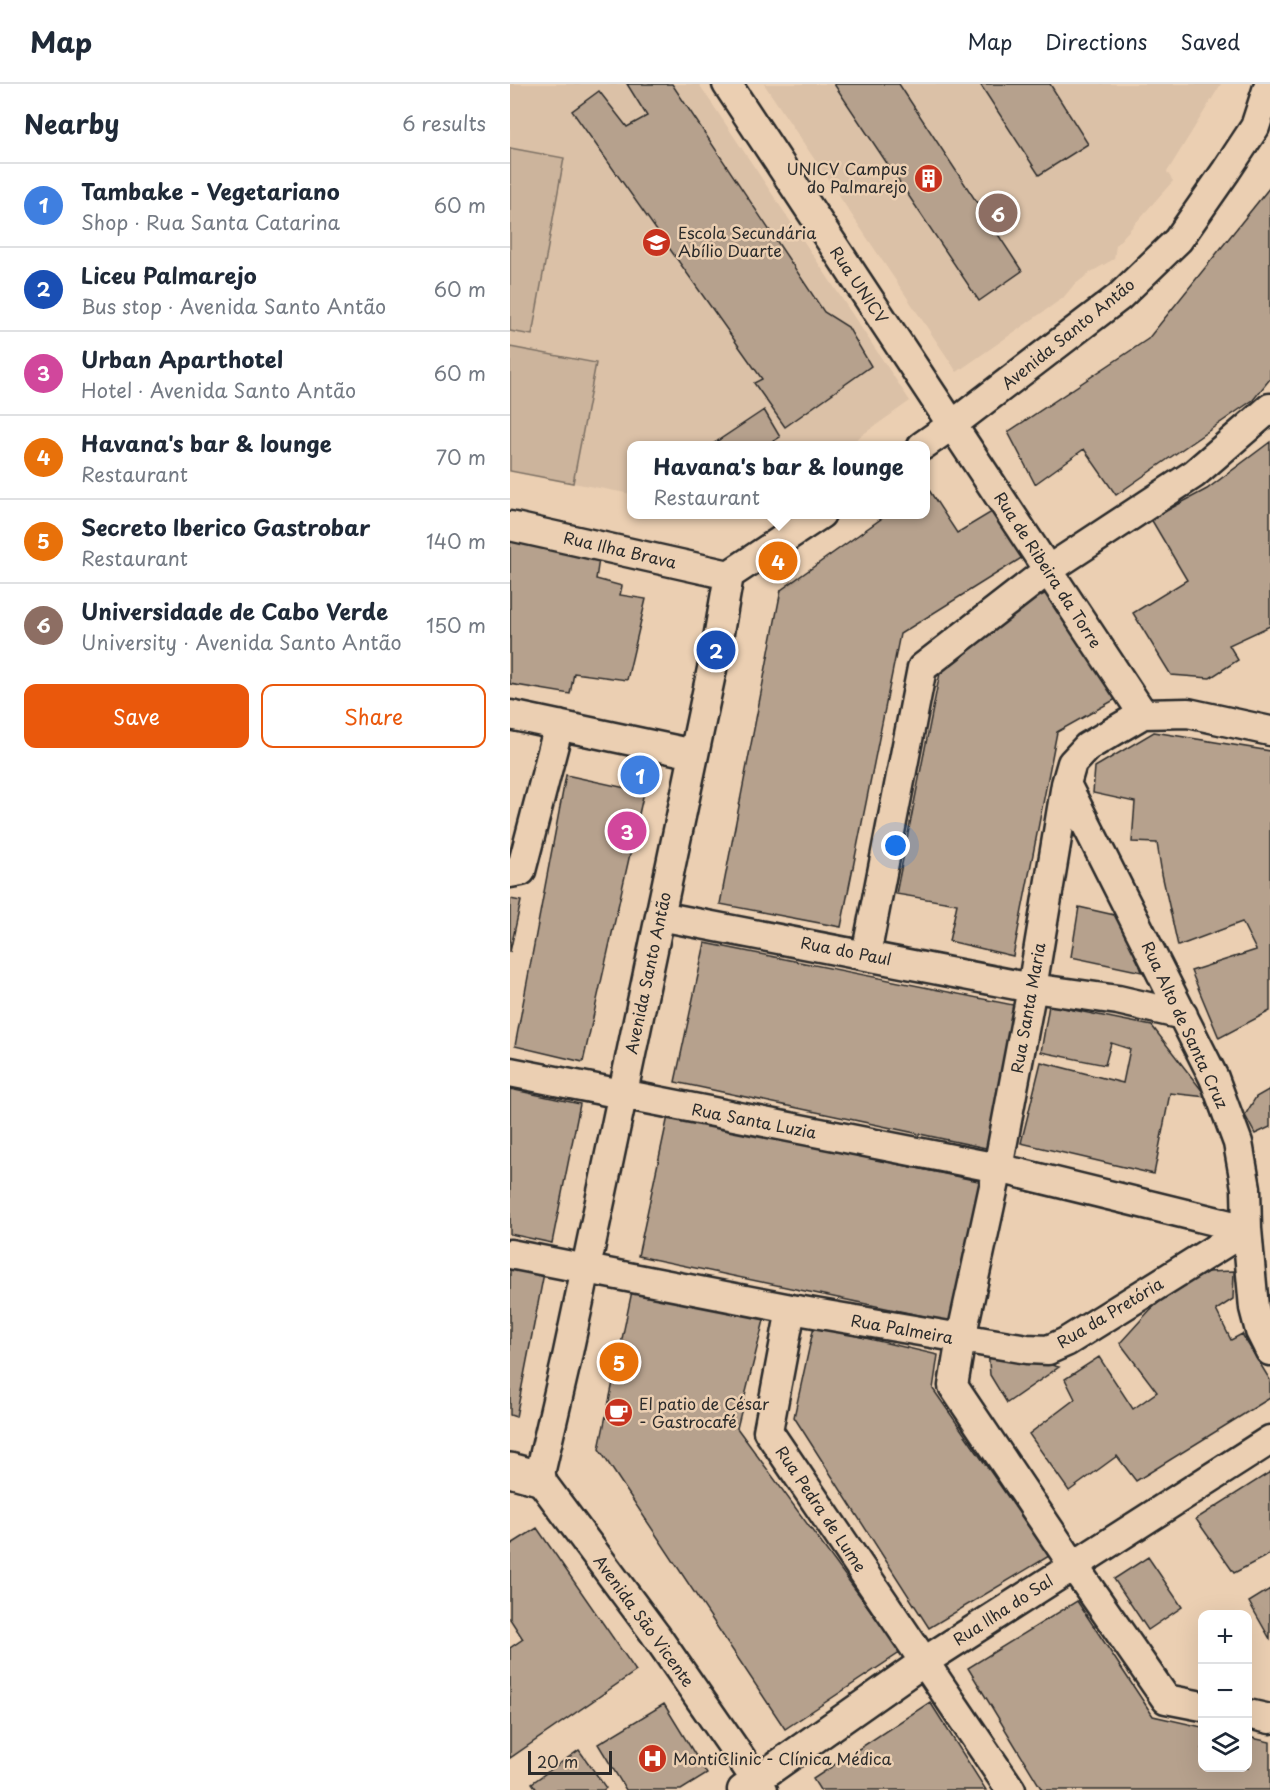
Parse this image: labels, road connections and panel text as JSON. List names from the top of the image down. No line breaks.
{"streets":{"street":["Rua UNICV","Avenida Santo Antão","Rua Ilha Brava","Rua de Ribeira da Torre","Rua do Paul","Rua Santa Maria","Rua Alto de Santa Cruz","Rua Santa Luzia","Rua da Pretória","Rua Palmeira","Rua Pedra de Lume","Rua Ilha do Sal","Avenida São Vicente"]},"crossings":[["Rua UNICV","Avenida Santo Antão"],["Rua UNICV","Rua de Ribeira da Torre"],["Avenida Santo Antão","Rua Ilha Brava"],["Avenida Santo Antão","Rua de Ribeira da Torre"],["Avenida Santo Antão","Rua do Paul"],["Avenida Santo Antão","Rua Santa Luzia"],["Avenida Santo Antão","Rua Palmeira"],["Avenida Santo Antão","Avenida São Vicente"],["Rua de Ribeira da Torre","Rua Santa Maria"],["Rua do Paul","Rua Santa Maria"],["Rua do Paul","Rua Alto de Santa Cruz"],["Rua Santa Maria","Rua Alto de Santa Cruz"],["Rua Santa Maria","Rua Santa Luzia"],["Rua Santa Maria","Rua da Pretória"],["Rua Santa Maria","Rua Palmeira"],["Rua Alto de Santa Cruz","Rua Santa Luzia"],["Rua Alto de Santa Cruz","Rua da Pretória"],["Rua Santa Luzia","Rua da Pretória"],["Rua da Pretória","Rua Palmeira"],["Rua Palmeira","Rua Pedra de Lume"],["Rua Palmeira","Rua Ilha do Sal"],["Rua Pedra de Lume","Rua Ilha do Sal"],["Rua Ilha do Sal","Avenida São Vicente"]],"places":{"building":["UNICV Campus do Palmarejo"],"school or university":["Escola Secundária Abílio Duarte"],"cafe":["El patio de César - Gastrocafé"],"hospital":["MontiClinic - Clínica Médica"]},"scale_bar":"20 m","page":{"header":"Map","nav":["Map","Directions","Saved"],"heading":["Nearby","6 results"],"list":[{"mark":"1","name":"Tambake - Vegetariano","note":"Shop · Rua Santa Catarina","value":"60 m"},{"mark":"2","name":"Liceu Palmarejo","note":"Bus stop · Avenida Santo Antão","value":"60 m"},{"mark":"3","name":"Urban Aparthotel","note":"Hotel · Avenida Santo Antão","value":"60 m"},{"mark":"4","name":"Havana's bar & lounge","note":"Restaurant","value":"70 m"},{"mark":"5","name":"Secreto Iberico Gastrobar","note":"Restaurant","value":"140 m"},{"mark":"6","name":"Universidade de Cabo Verde","note":"University · Avenida Santo Antão","value":"150 m"}],"pins":["6","4","2","1","3","5"],"popup":["Havana's bar & lounge","Restaurant"],"buttons":["Save","Share"],"map_buttons":["+","−"],"scale":"20 m"}}
